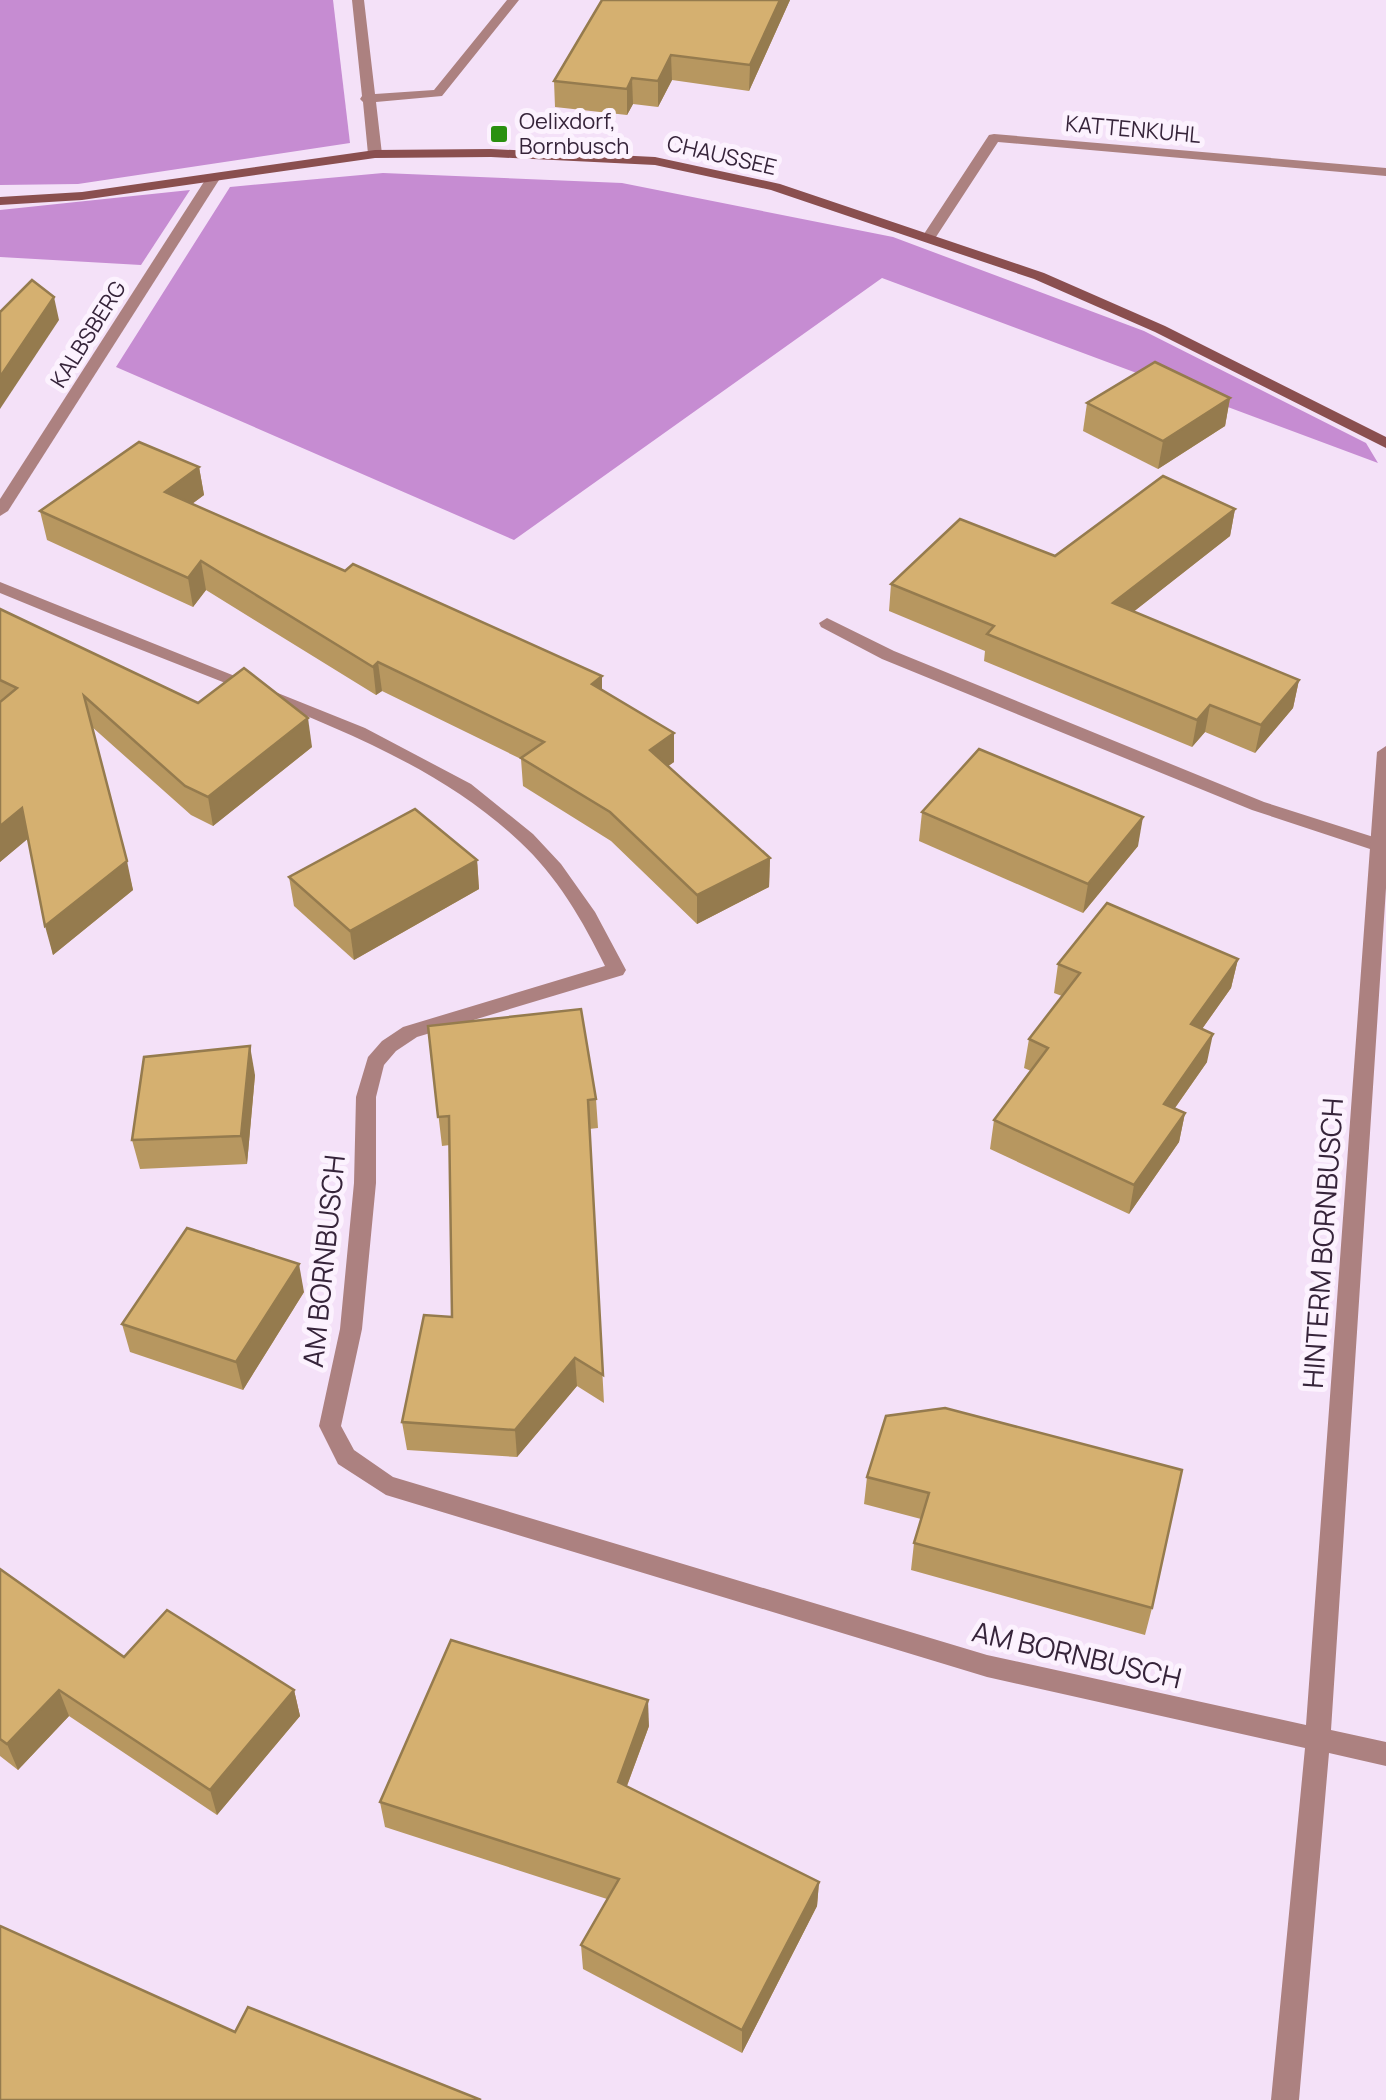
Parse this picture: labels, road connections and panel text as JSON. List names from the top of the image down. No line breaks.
{"streets":{"street":["KATTENKUHL","CHAUSSEE","KALBSBERG","HINTERM BORNBUSCH","AM BORNBUSCH"]},"crossings":[["KATTENKUHL","CHAUSSEE"],["CHAUSSEE","KALBSBERG"],["HINTERM BORNBUSCH","AM BORNBUSCH"]],"places":{"transit":["Oelixdorf, Bornbusch"]}}
